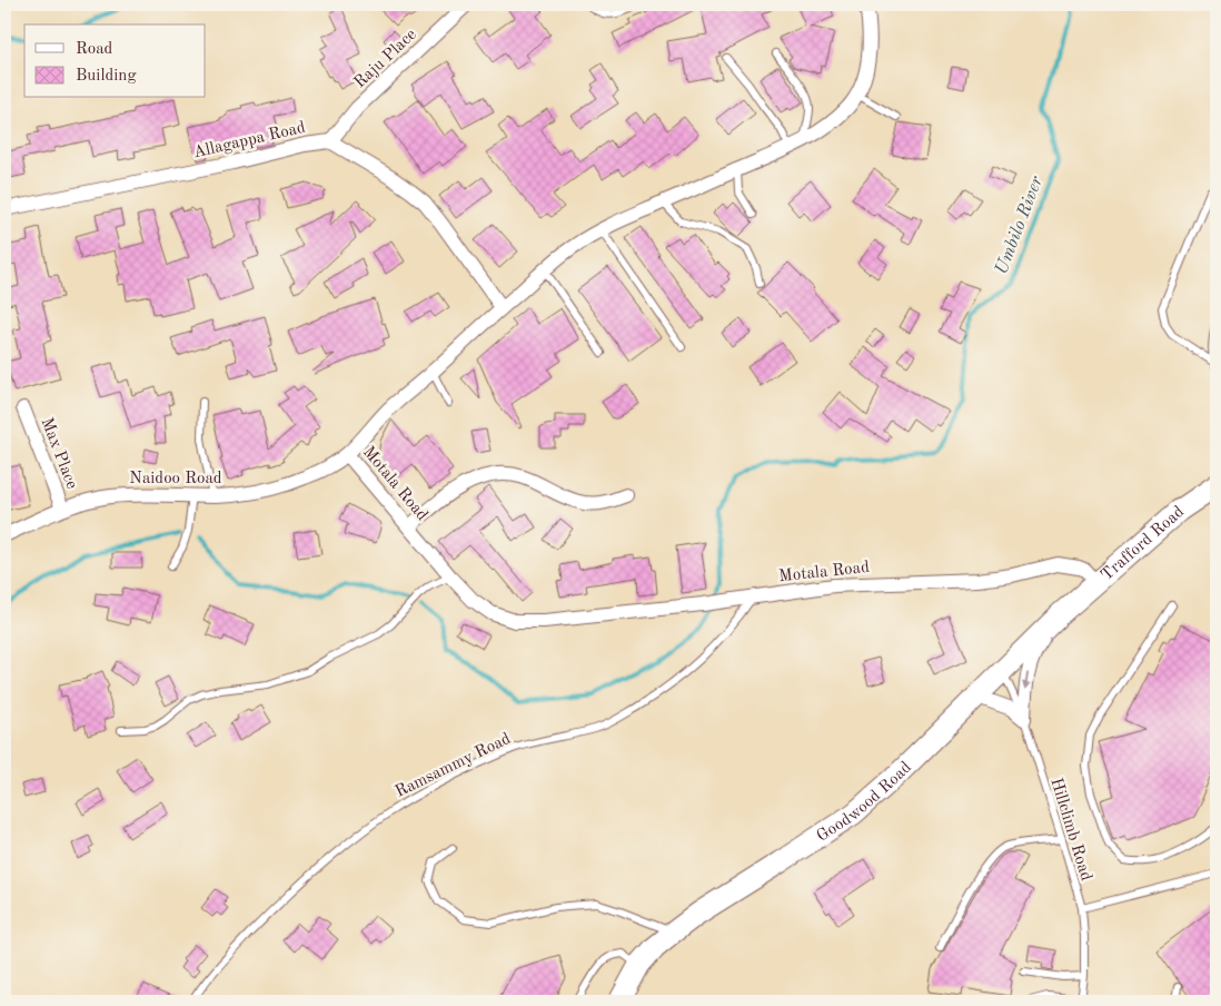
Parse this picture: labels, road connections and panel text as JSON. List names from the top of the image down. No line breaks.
{"streets":{"street":["Raju Place","Allagappa Road","Max Place","Naidoo Road","Motala Road","Trafford Road","Goodwood Road"],"lane":["Ramsammy Road","Hillclimb Road"]},"crossings":[["Raju Place","Allagappa Road"],["Allagappa Road","Motala Road"],["Max Place","Naidoo Road"],["Naidoo Road","Motala Road"],["Motala Road","Trafford Road"],["Motala Road","Ramsammy Road"],["Motala Road","Goodwood Road"],["Trafford Road","Goodwood Road"],["Goodwood Road","Hillclimb Road"]],"water":["Umbilo River"],"legend":["Road","Building"]}
